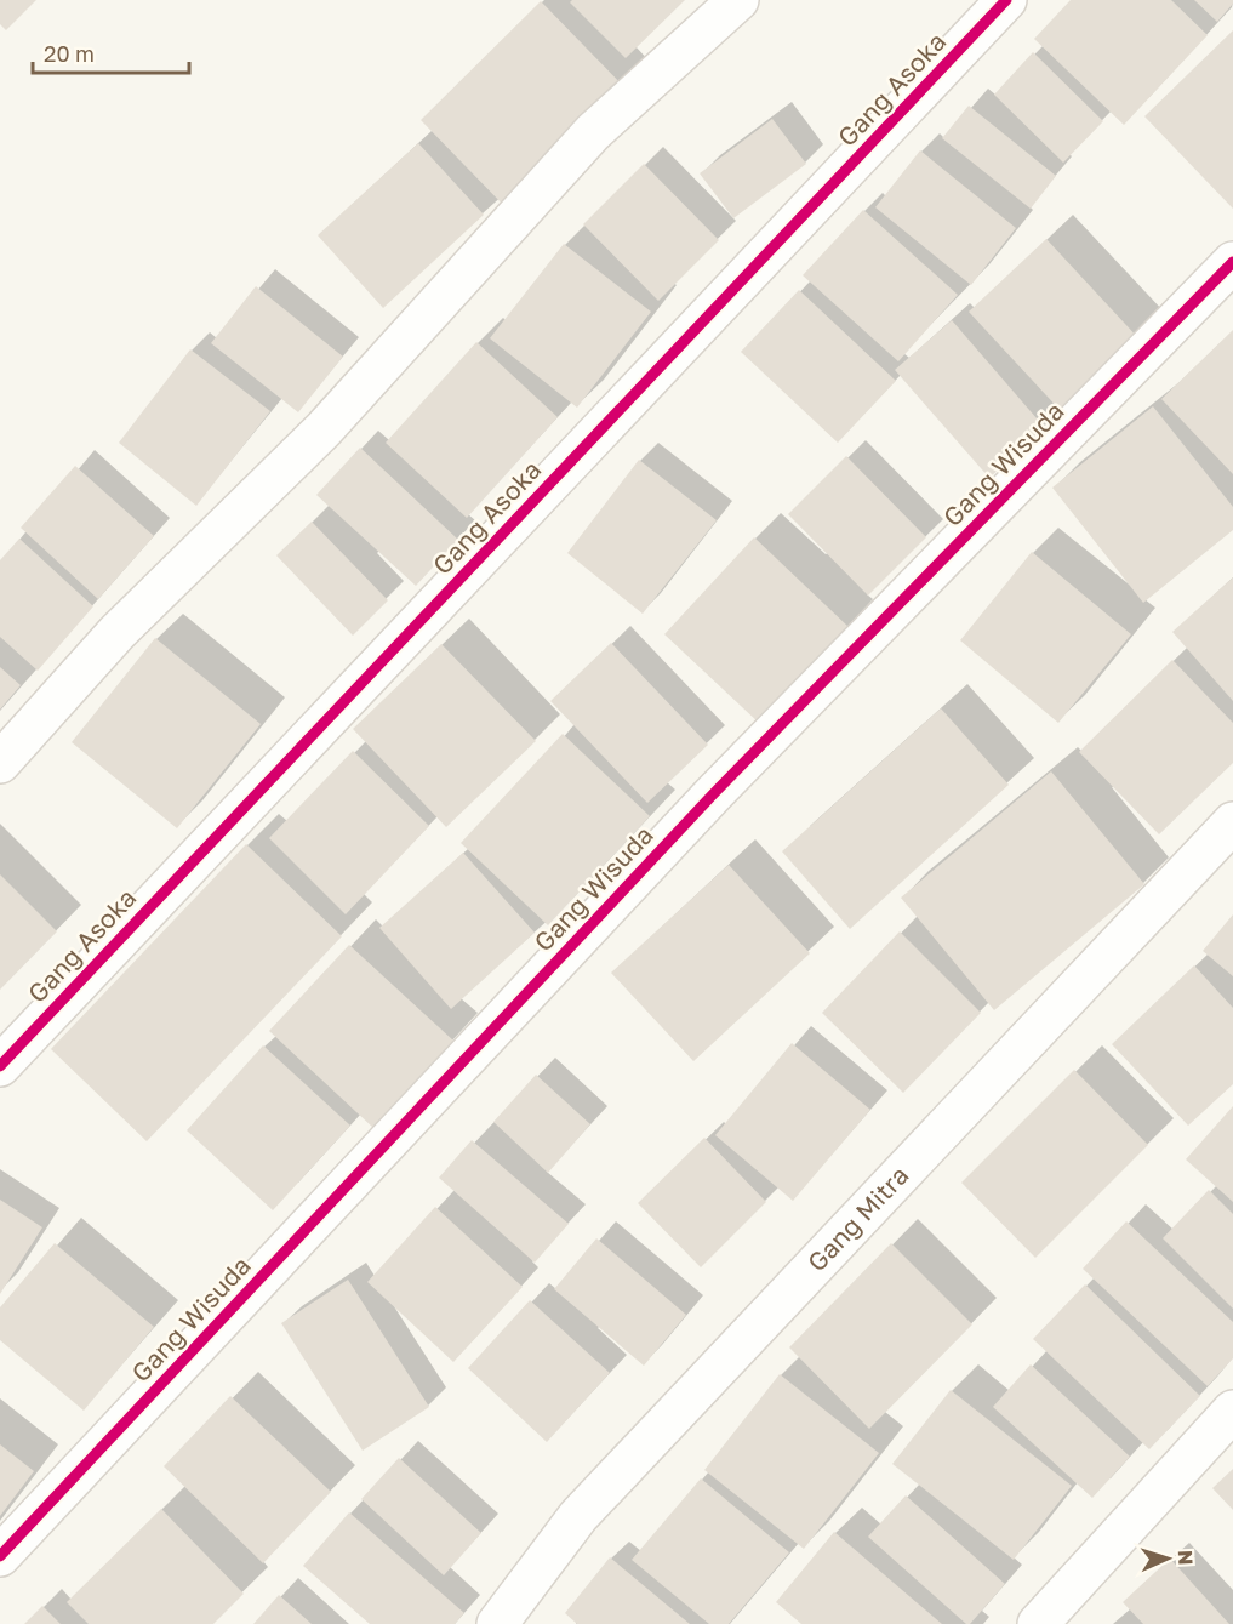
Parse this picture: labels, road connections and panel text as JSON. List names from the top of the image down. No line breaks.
{"streets":{"street":["Gang Asoka","Gang Wisuda","Gang Mitra"]},"scale_bar":"20 m","north":"right"}
